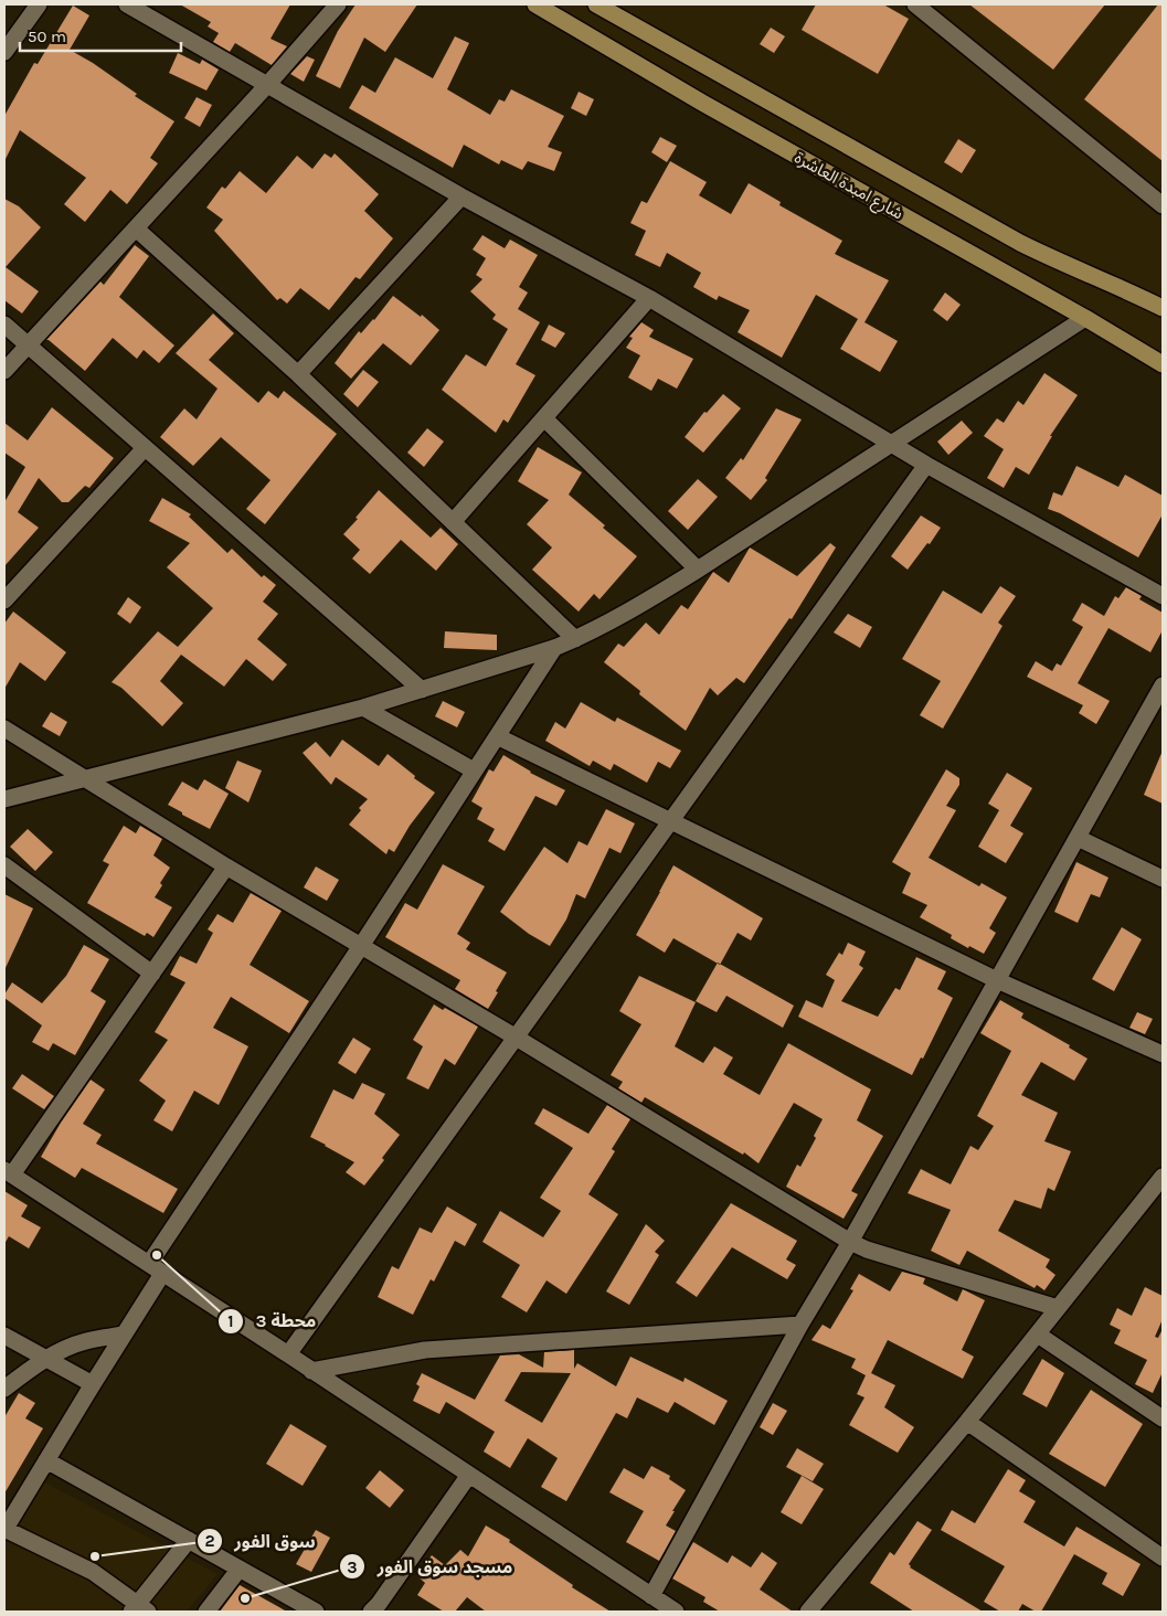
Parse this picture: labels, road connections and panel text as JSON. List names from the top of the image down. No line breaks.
{"streets":{"main road":["شارع امبدة العاشرة"]},"places":["محطة 3","سوق الفور","مسجد سوق الفور"],"scale_bar":"50 m"}
